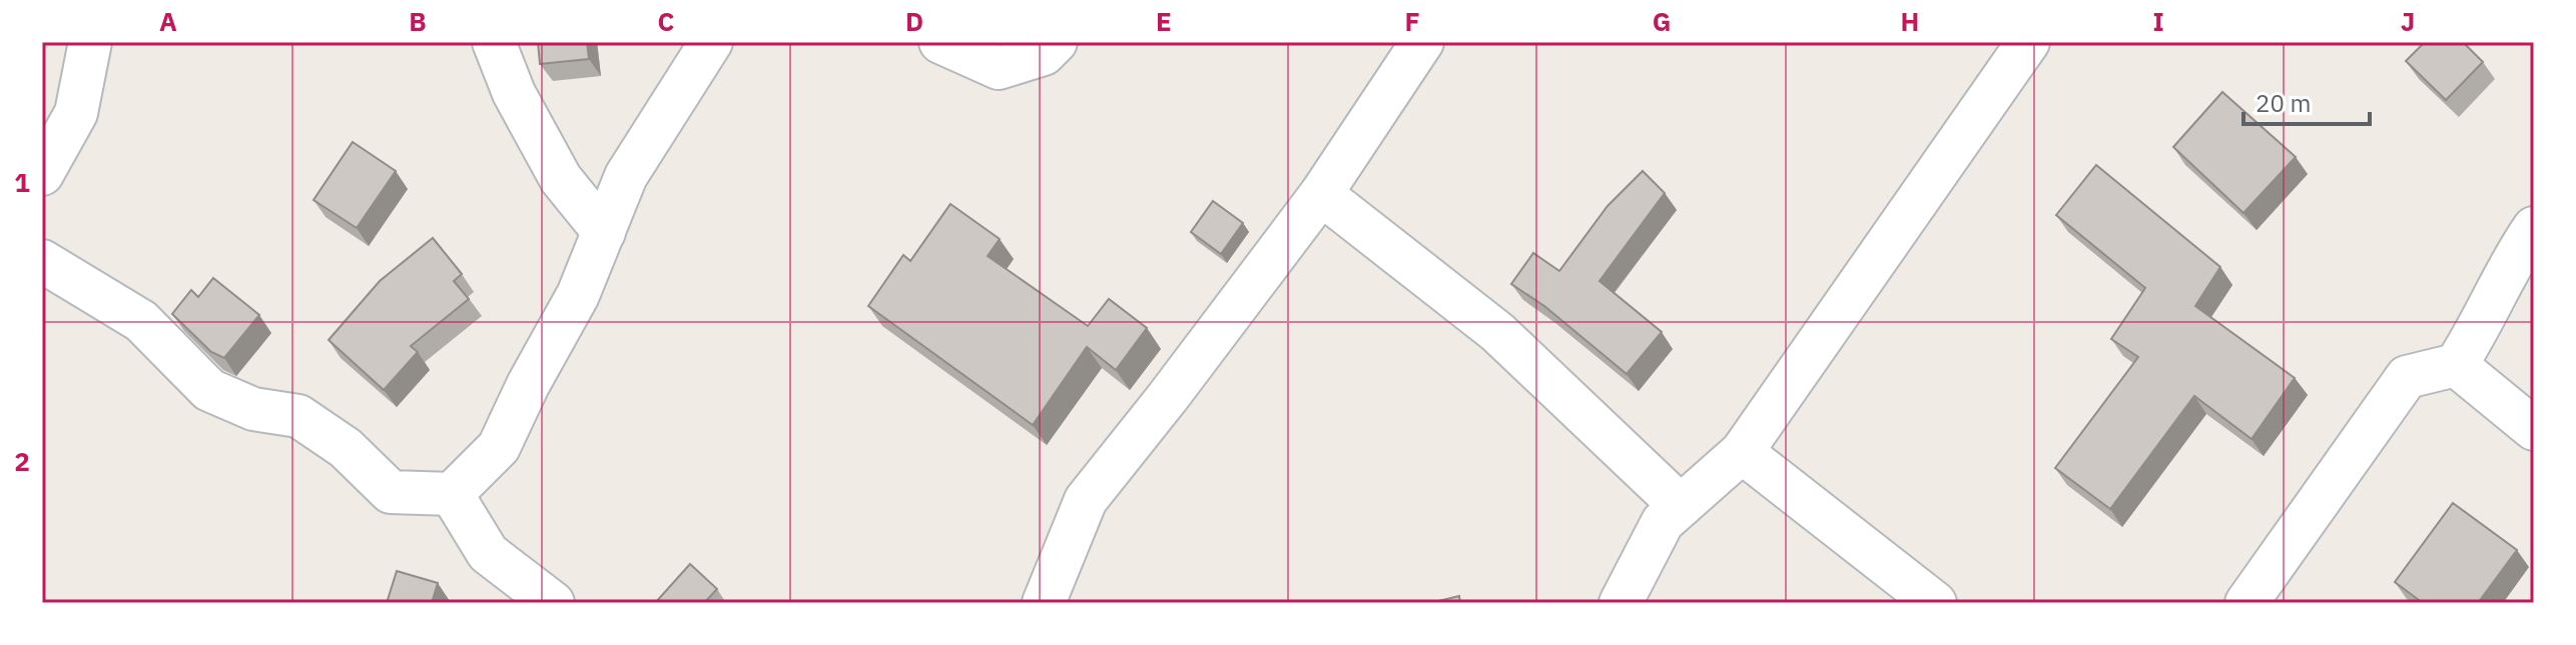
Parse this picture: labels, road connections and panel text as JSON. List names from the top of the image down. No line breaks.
{"scale_bar":"20 m","grid":{"columns":["A","B","C","D","E","F","G","H","I","J"],"rows":["1","2"]}}
